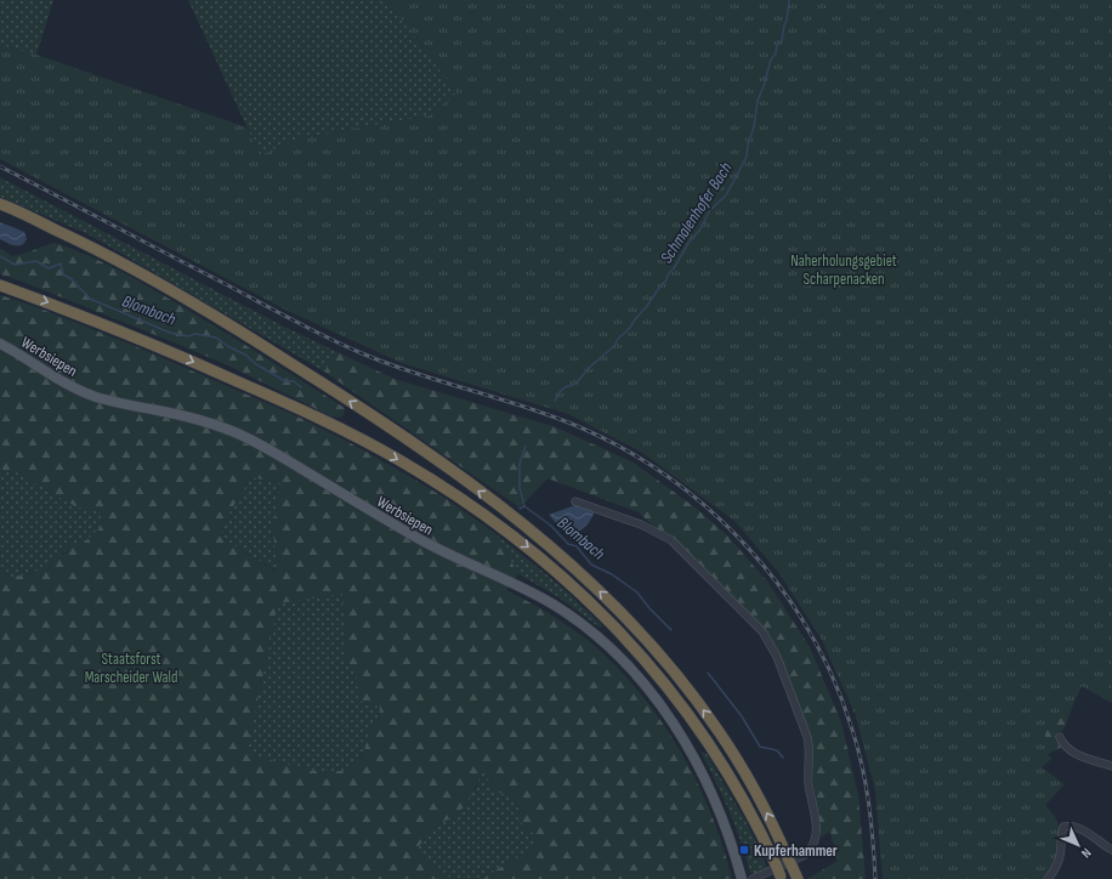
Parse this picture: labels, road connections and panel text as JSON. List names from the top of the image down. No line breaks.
{"streets":{"main road":["Werbsiepen"]},"water":["Schmalenhofer Bach","Blombach"],"parks":["Naherholungsgebiet Scharpenacken","Staatsforst Marscheider Wald"],"places":{"transit":["Kupferhammer"]},"north":"bottom right"}
